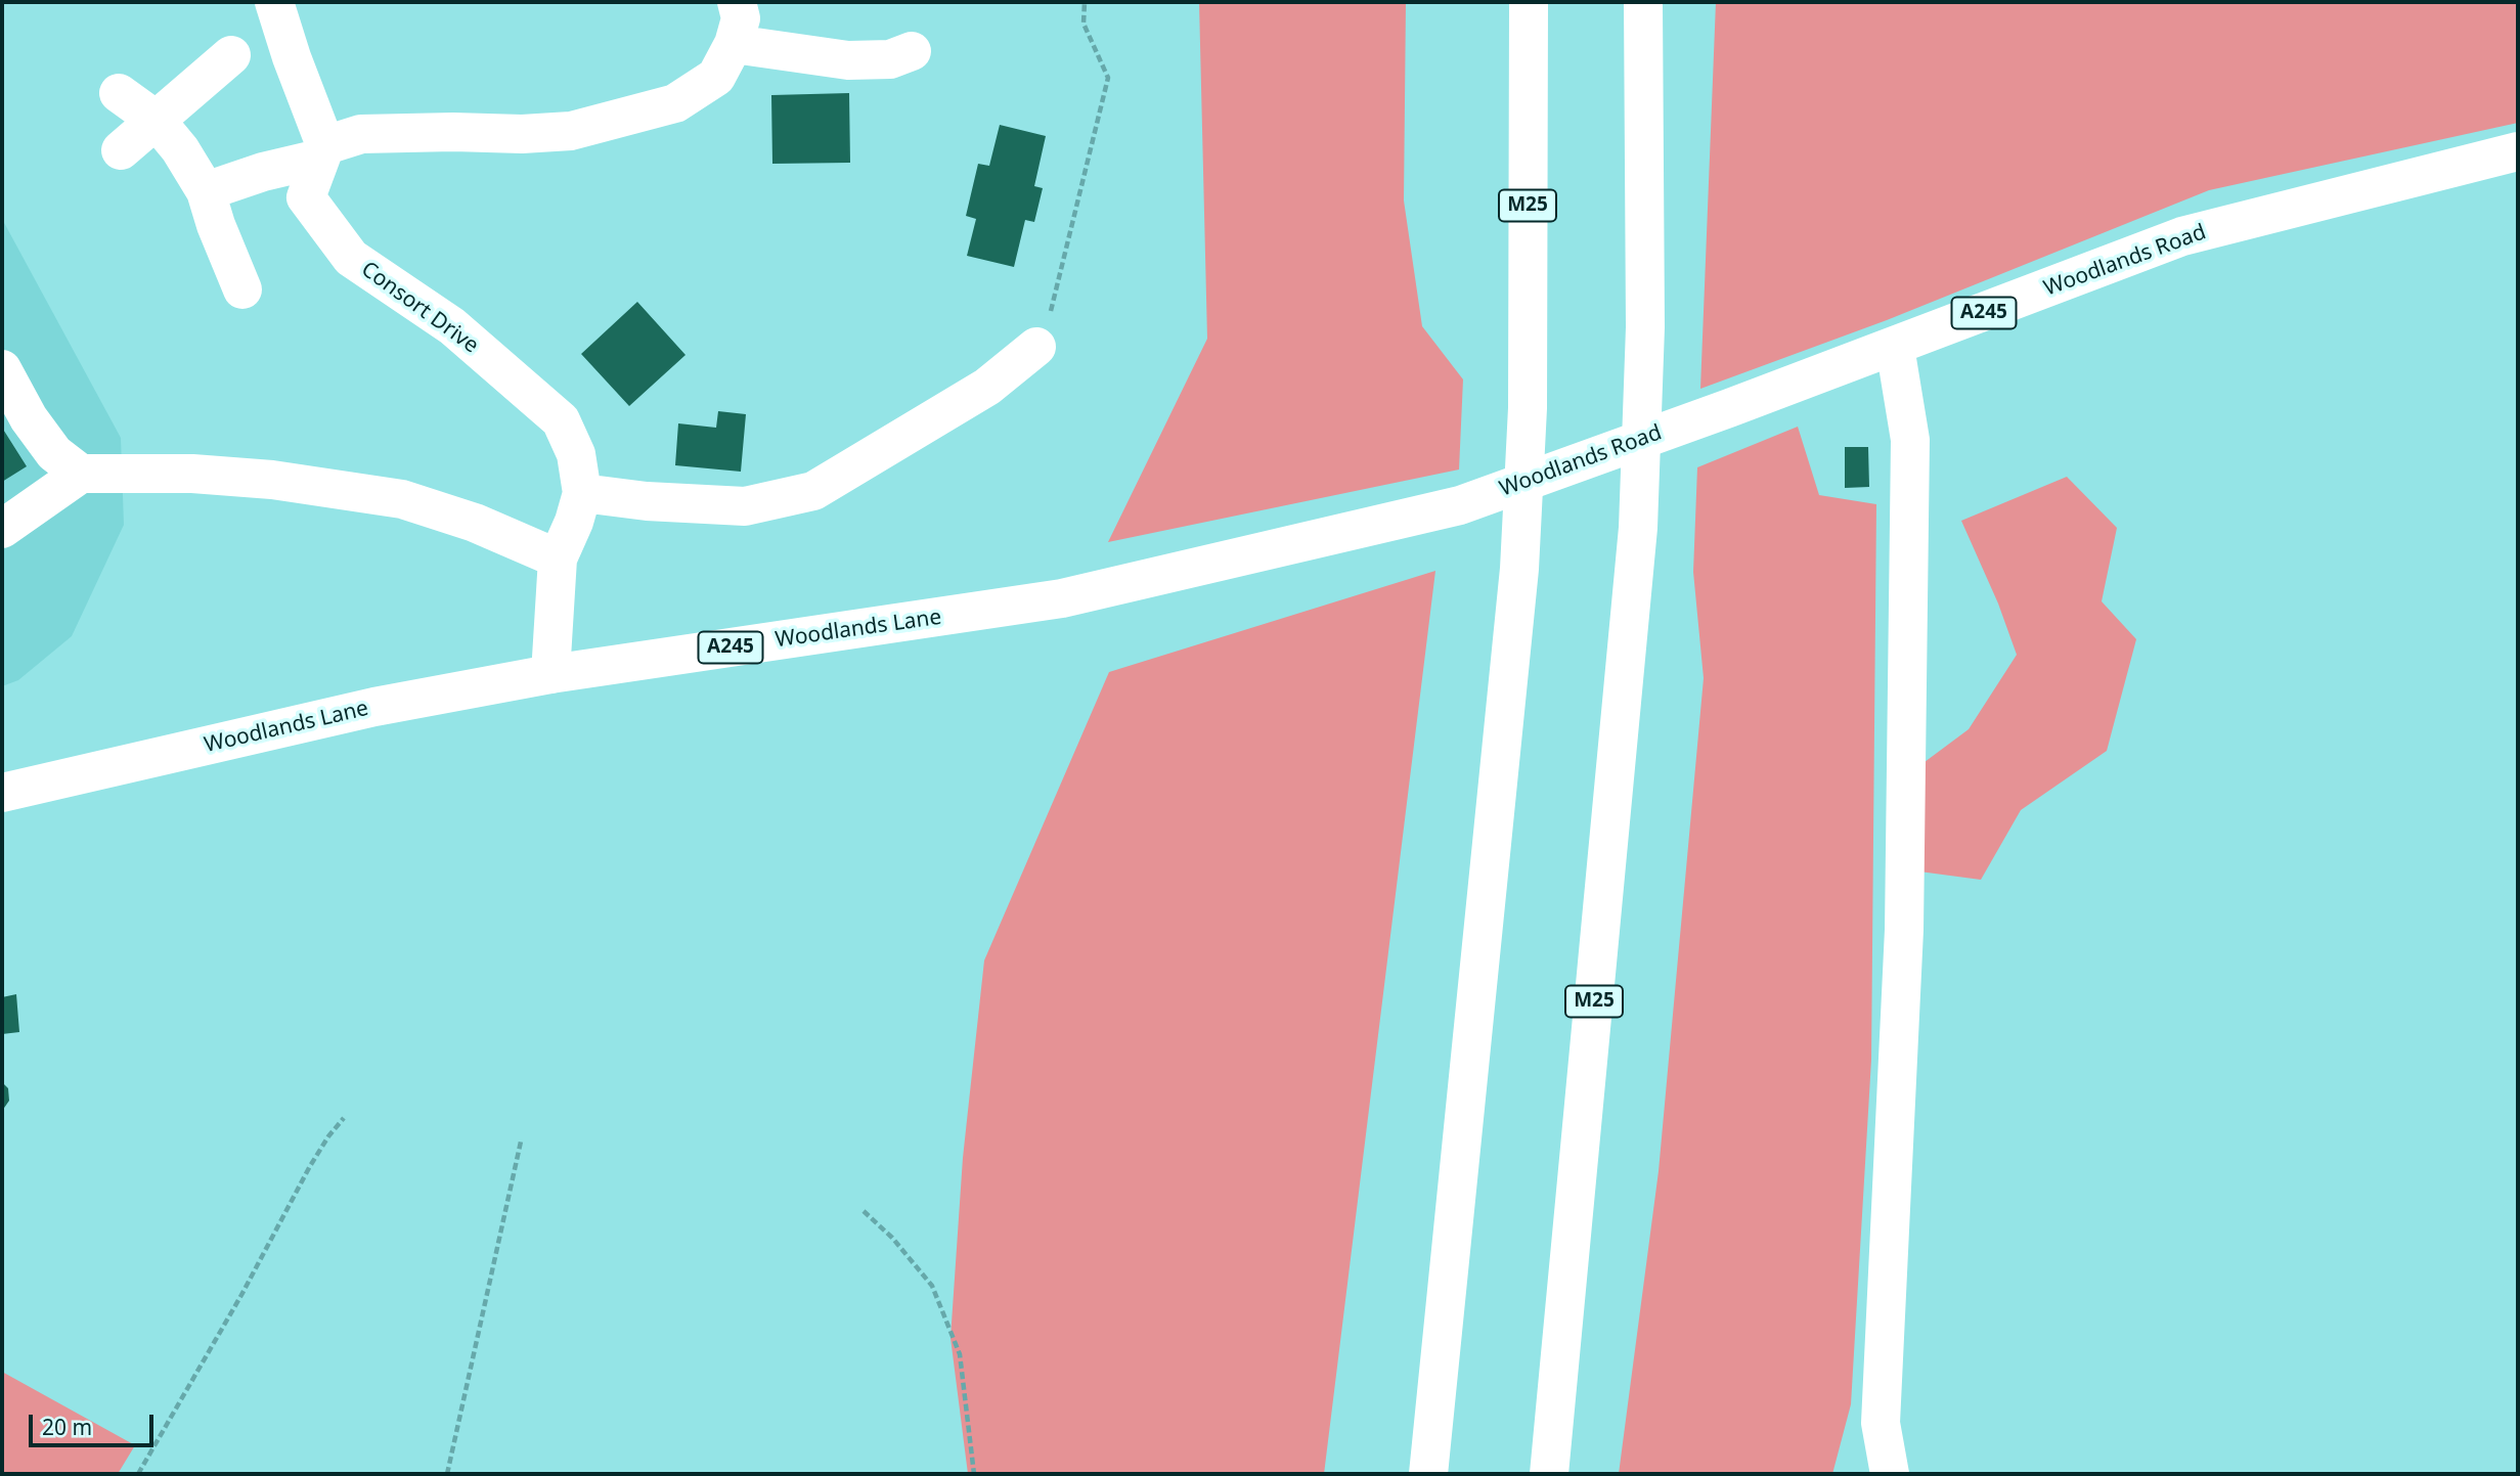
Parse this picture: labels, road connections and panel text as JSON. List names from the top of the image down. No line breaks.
{"streets":{"main road":["M25","Woodlands Road","Consort Drive","A245","Woodlands Lane"]},"crossings":[["Woodlands Road","Woodlands Lane"],["Consort Drive","Woodlands Lane"]],"scale_bar":"20 m"}
